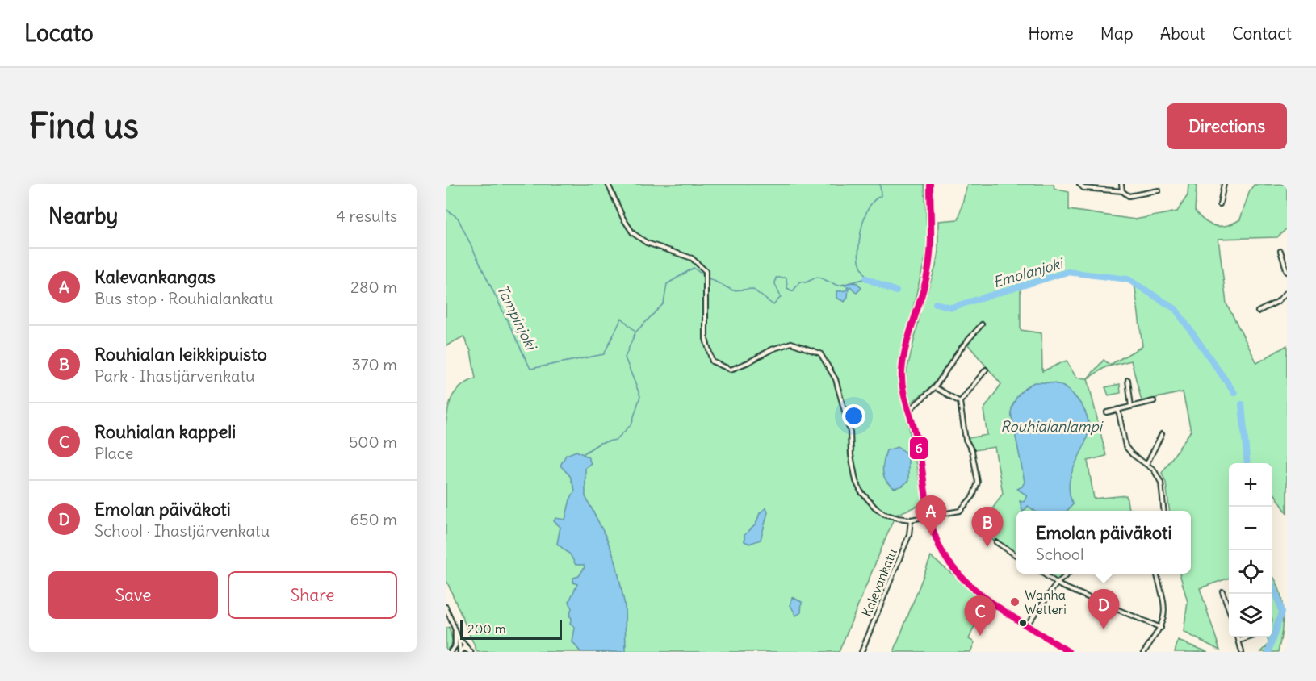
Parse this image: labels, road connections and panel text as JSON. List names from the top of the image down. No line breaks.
{"streets":{"street":["Kalevankatu"]},"water":["Emolanjoki","Tampinjoki","Rouhialanlampi"],"places":["Wanha Wetteri"],"lines":["transit line 6"],"scale_bar":"200 m","page":{"header":"Locato","nav":["Home","Map","About","Contact"],"buttons":["Directions",["Save","Share"]],"title":"Find us","heading":["Nearby","4 results"],"list":[{"mark":"A","name":"Kalevankangas","note":"Bus stop · Rouhialankatu","value":"280 m"},{"mark":"B","name":"Rouhialan leikkipuisto","note":"Park · Ihastjärvenkatu","value":"370 m"},{"mark":"C","name":"Rouhialan kappeli","note":"Place","value":"500 m"},{"mark":"D","name":"Emolan päiväkoti","note":"School · Ihastjärvenkatu","value":"650 m"}],"map_buttons":["+","−"],"pins":["A","B","D","C"],"popup":["Emolan päiväkoti","School"],"scale":"200 m"}}
